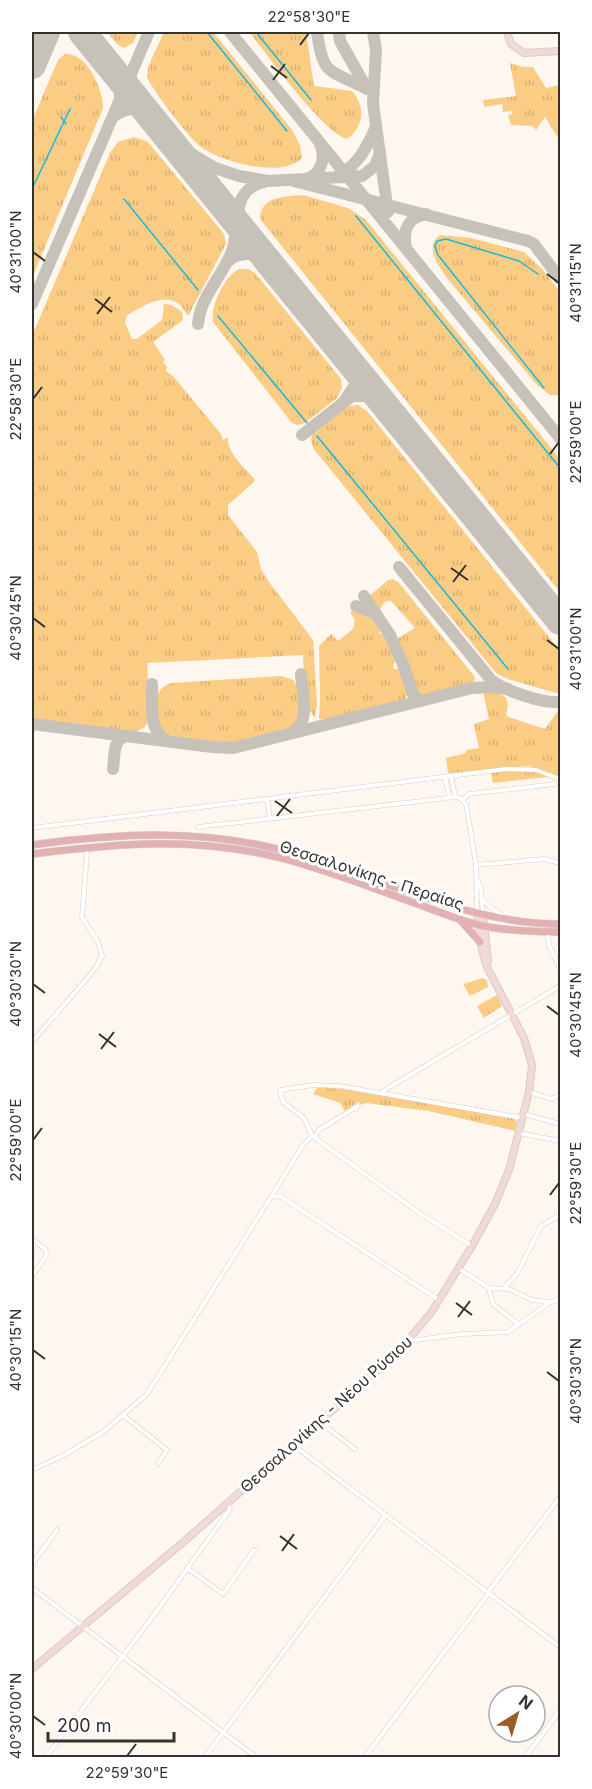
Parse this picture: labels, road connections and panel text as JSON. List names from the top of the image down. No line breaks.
{"streets":{"main road":["Θεσσαλονίκης - Περαίας","Θεσσαλονίκης - Νέου Ρύσιου"]},"crossings":[["Θεσσαλονίκης - Περαίας","Θεσσαλονίκης - Νέου Ρύσιου"]],"scale_bar":"200 m","north":"top right","coordinates":["22°58'30\"E","40°31'00\"N","40°31'15\"N","22°59'00\"E","40°30'45\"N","40°30'30\"N","22°59'30\"E","40°30'15\"N","40°30'00\"N"]}
